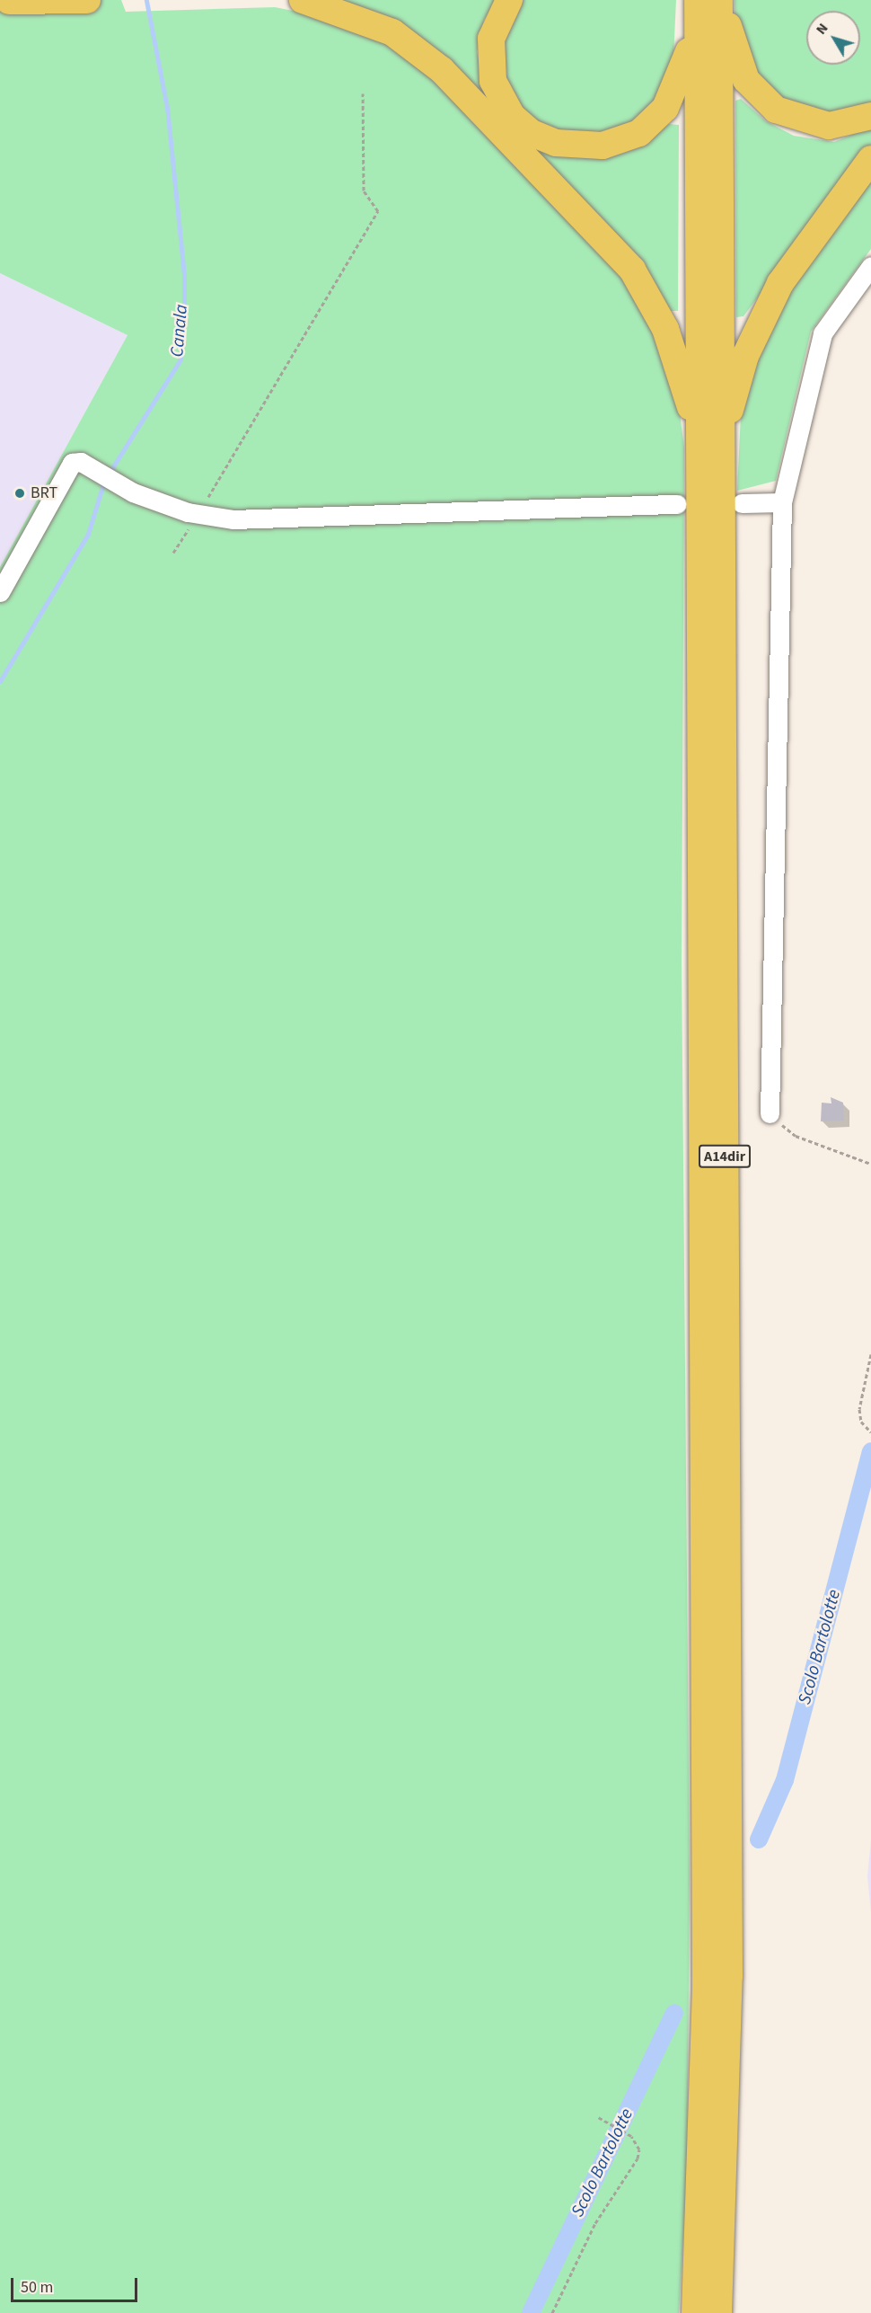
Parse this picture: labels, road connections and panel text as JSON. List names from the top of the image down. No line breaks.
{"streets":{"highway":["A14dir"]},"water":["Canala","Scolo Bartolotte"],"places":["BRT"],"scale_bar":"50 m","north":"top left"}
